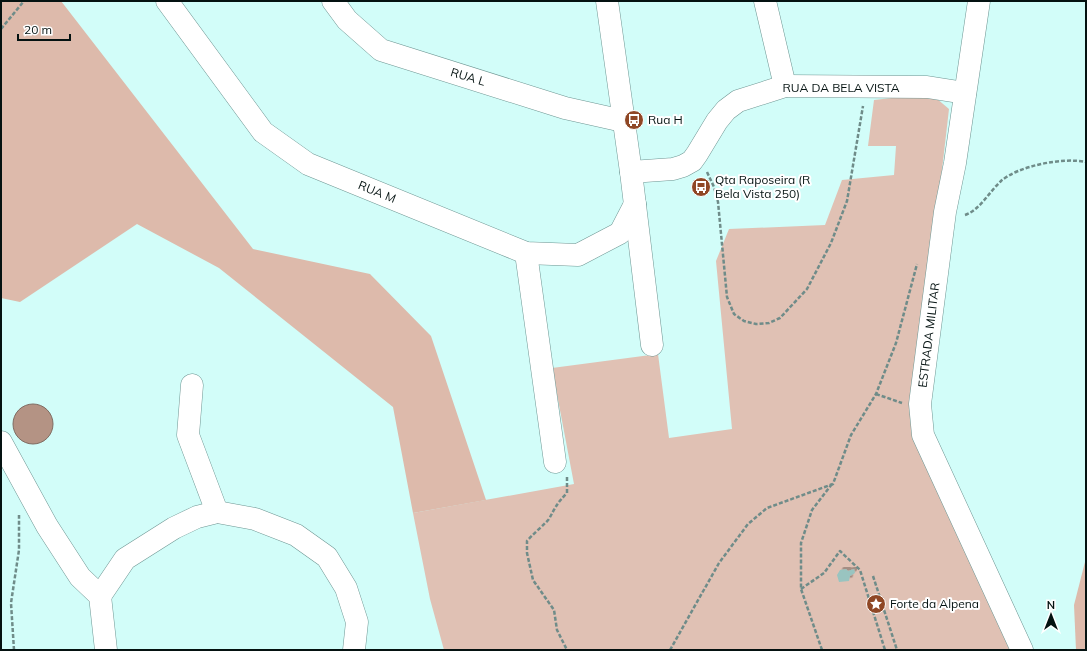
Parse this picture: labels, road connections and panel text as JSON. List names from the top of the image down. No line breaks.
{"streets":{"street":["RUA L","RUA DA BELA VISTA","RUA M","ESTRADA MILITAR"]},"crossings":[["RUA DA BELA VISTA","ESTRADA MILITAR"]],"places":{"bus stop":["Rua H","Qta Raposeira (R Bela Vista 250)"],"place":["Forte da Alpena"]},"scale_bar":"20 m","north":"top"}
